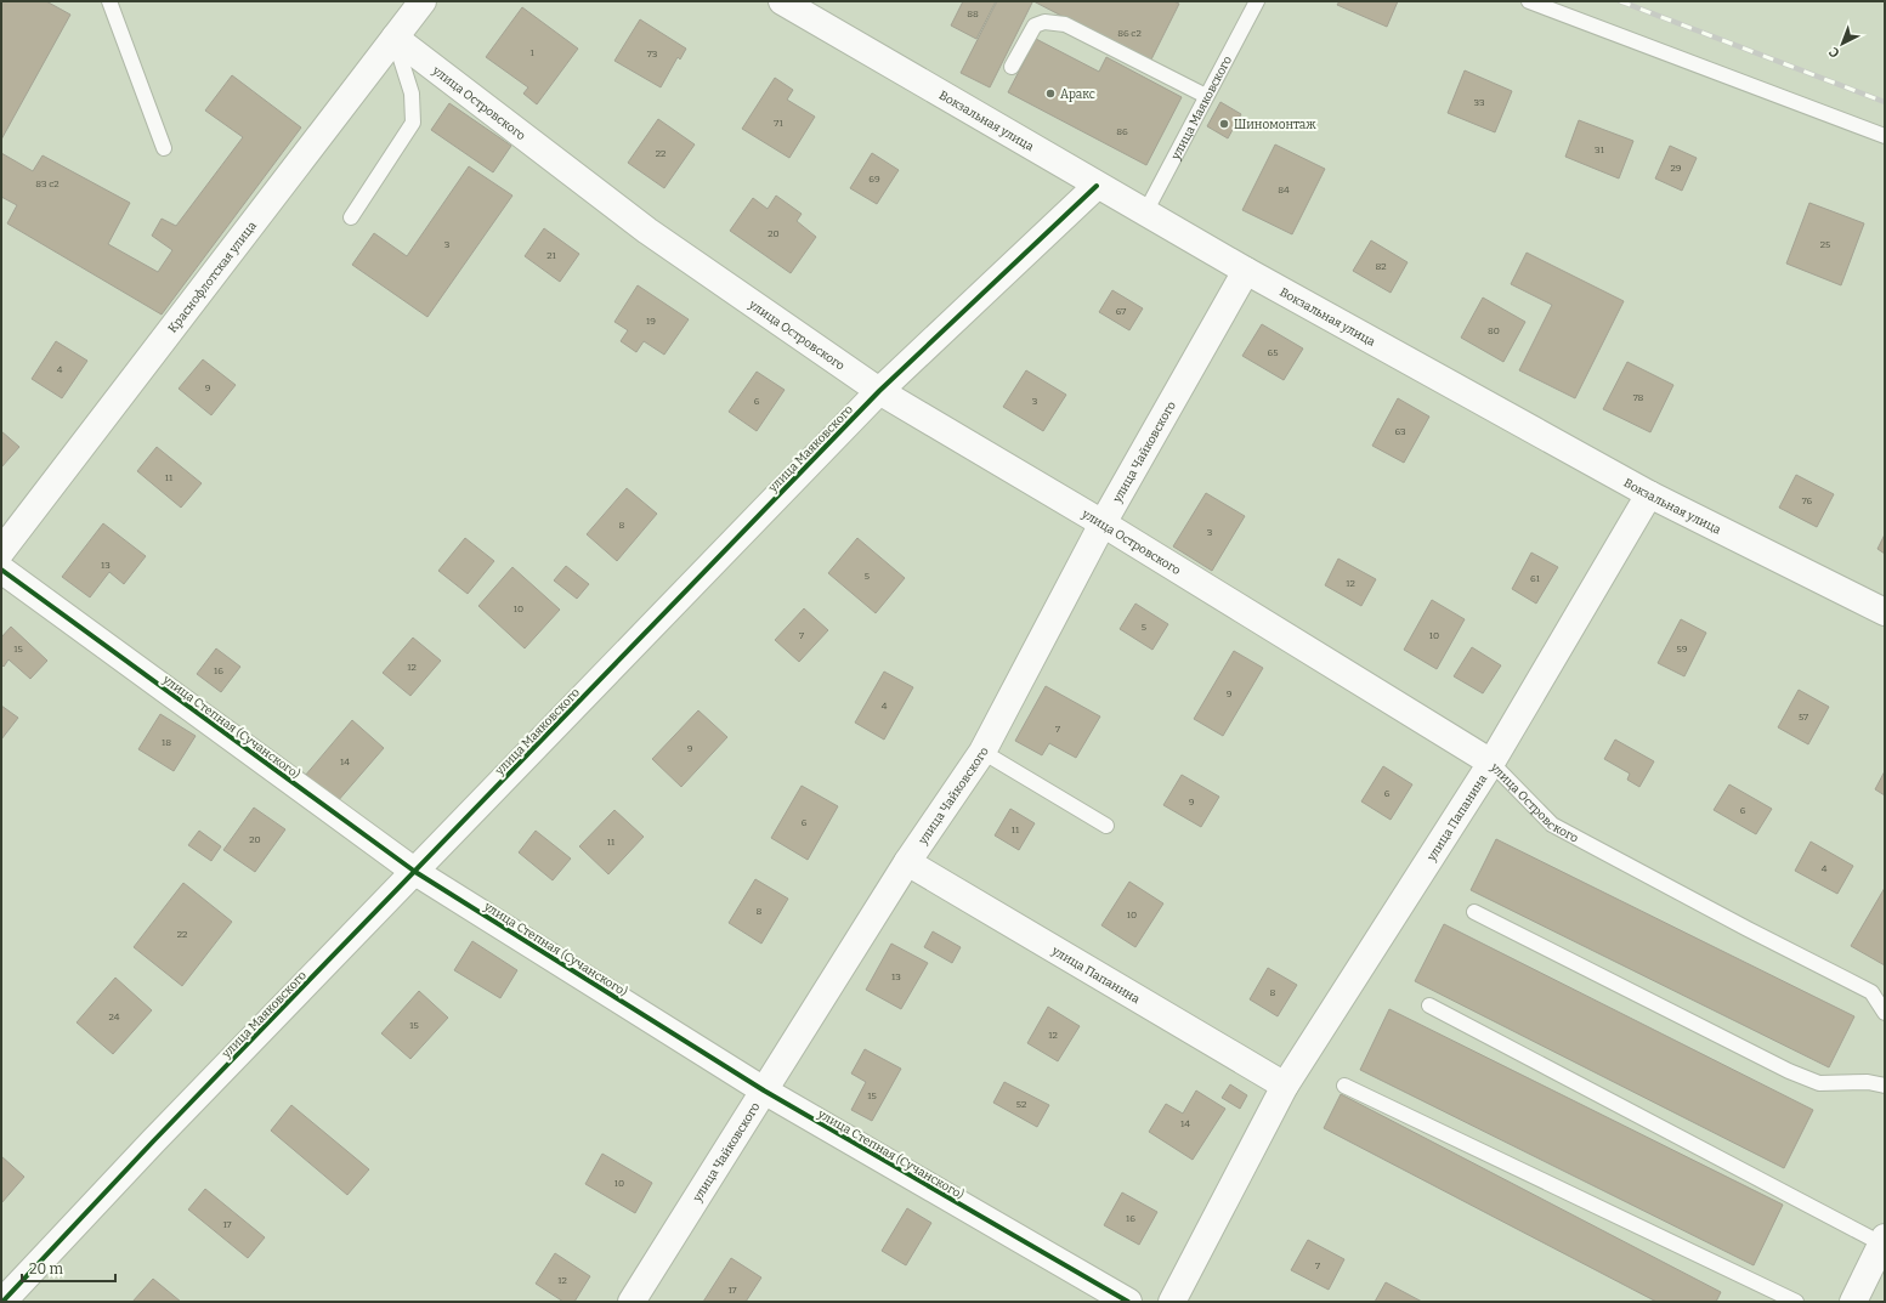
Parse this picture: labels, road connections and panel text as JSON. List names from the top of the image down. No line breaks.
{"streets":{"street":["улица Островского","улица Маяковского","Вокзальная улица","Краснофлотская улица","улица Чайковского","улица Степная (Сучанского)","улица Папанина"]},"crossings":[["улица Островского","улица Маяковского"],["улица Островского","Краснофлотская улица"],["улица Островского","улица Чайковского"],["улица Островского","улица Папанина"],["улица Маяковского","Вокзальная улица"],["улица Маяковского","улица Степная (Сучанского)"],["Вокзальная улица","улица Чайковского"],["Вокзальная улица","улица Папанина"],["улица Чайковского","улица Степная (Сучанского)"],["улица Чайковского","улица Папанина"]],"places":["Аракс","Шиномонтаж"],"house_numbers":["88","86 с2","1","73","33","71","86","31","22","29","69","83 с2","84","20","3","25","21","82","67","19","80","65","4","9","78","6","3","63","11","76","8","3","13","5","61","12","10","5","7","10","15","59","12","16","9","4","57","7","18","9","14","6","9","6","6","11","20","11","4","8","10","22","13","8","24","15","12","15","52","14","10","16","17","7","12","17"],"scale_bar":"20 m","north":"bottom left"}
